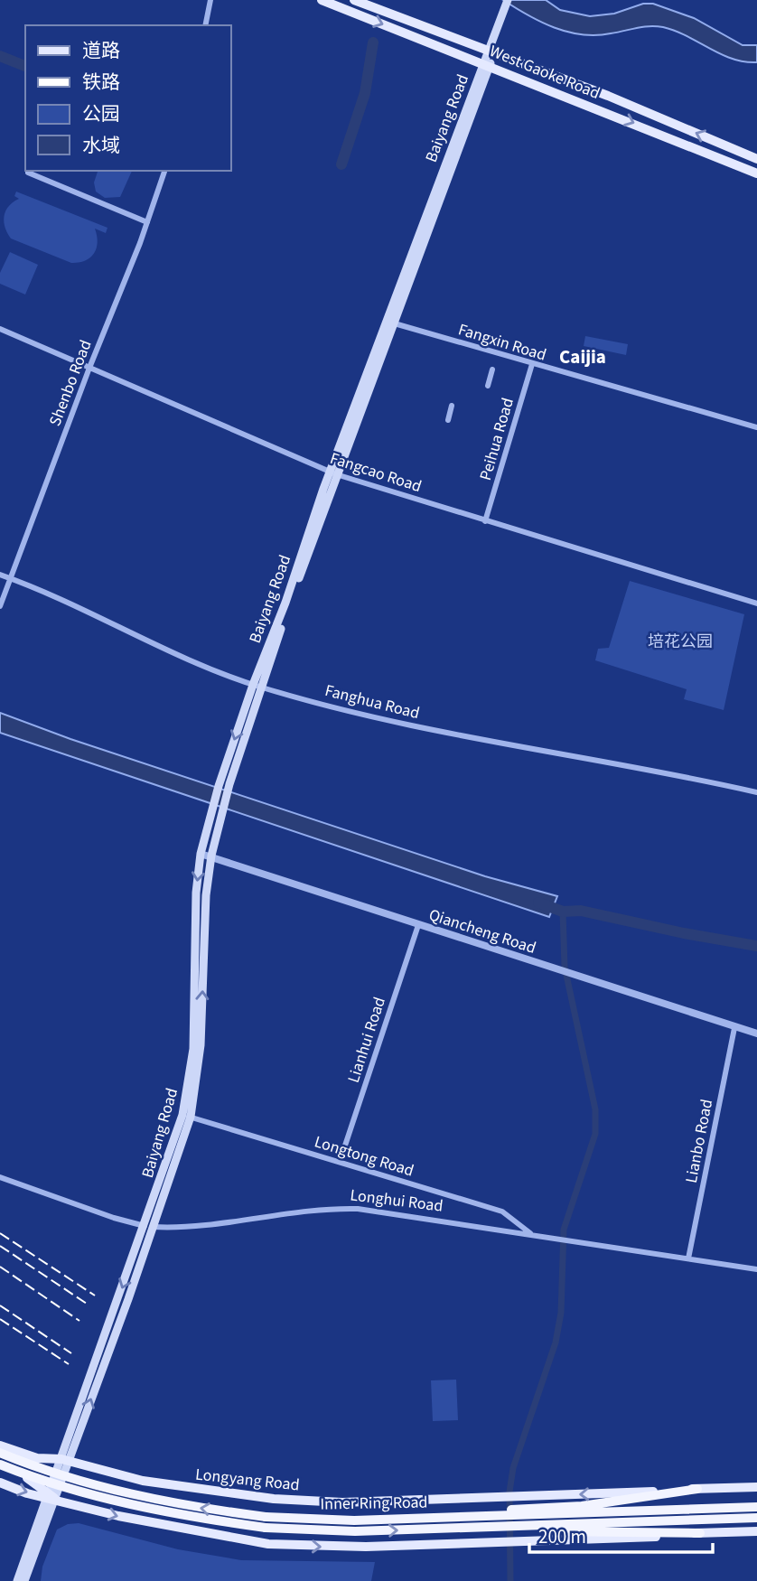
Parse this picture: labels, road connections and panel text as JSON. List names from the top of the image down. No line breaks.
{"streets":{"highway":["Inner Ring Road"],"main road":["West Gaoke Road","Baiyang Road","Longyang Road"],"street":["Fangxin Road","Shenbo Road","Peihua Road","Fangcao Road","Fanghua Road","Qiancheng Road","Lianhui Road","Lianbo Road","Longtong Road","Longhui Road"]},"crossings":[["West Gaoke Road","Baiyang Road"],["Baiyang Road","Fangxin Road"],["Baiyang Road","Fangcao Road"],["Baiyang Road","Fanghua Road"],["Baiyang Road","Qiancheng Road"],["Baiyang Road","Longtong Road"],["Baiyang Road","Longhui Road"],["Baiyang Road","Longyang Road"],["Fangxin Road","Peihua Road"],["Shenbo Road","Fangcao Road"],["Shenbo Road","Fanghua Road"],["Peihua Road","Fangcao Road"],["Qiancheng Road","Lianhui Road"],["Qiancheng Road","Lianbo Road"],["Lianhui Road","Longtong Road"],["Lianbo Road","Longhui Road"],["Longtong Road","Longhui Road"],["Longyang Road","Inner Ring Road"]],"districts":["Caijia"],"parks":["培花公园"],"legend":["道路","铁路","公园","水域"],"scale_bar":"200 m"}
